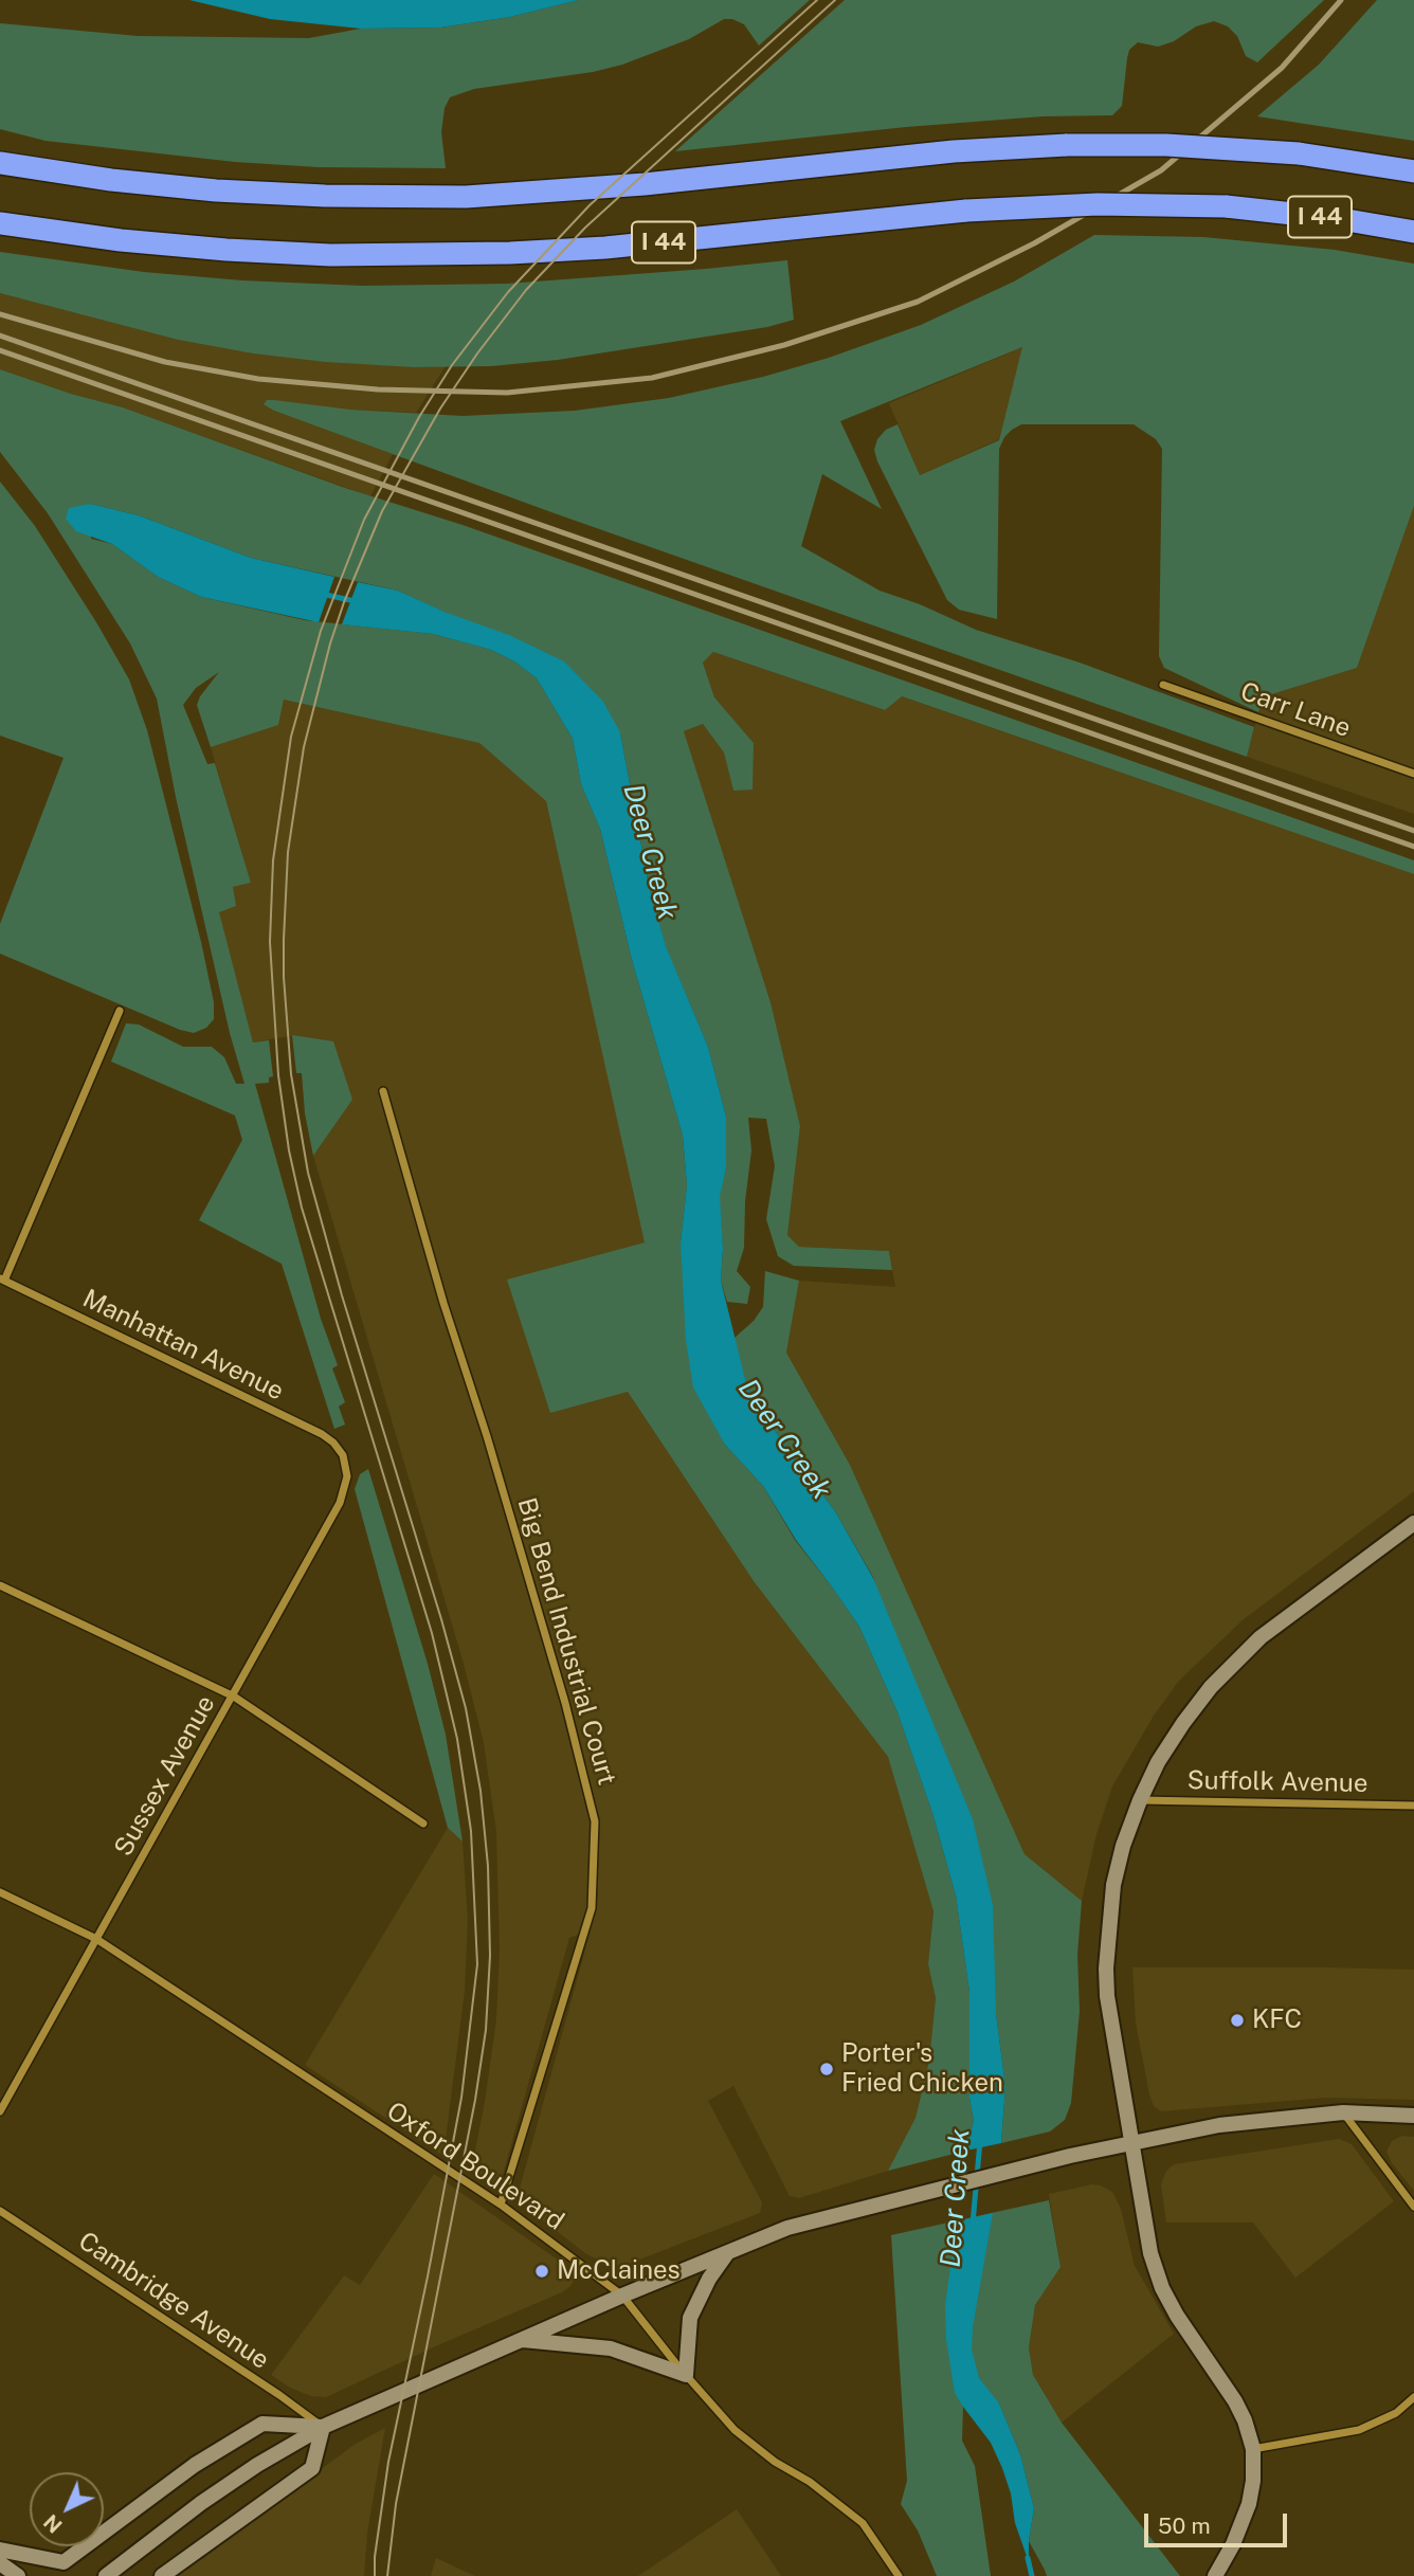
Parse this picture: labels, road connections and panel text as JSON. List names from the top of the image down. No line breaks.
{"streets":{"highway":["I 44"],"street":["Carr Lane","Manhattan Avenue","Big Bend Industrial Court","Sussex Avenue","Suffolk Avenue","Oxford Boulevard","Cambridge Avenue"]},"crossings":[["Manhattan Avenue","Sussex Avenue"],["Big Bend Industrial Court","Oxford Boulevard"],["Sussex Avenue","Oxford Boulevard"]],"water":["Deer Creek"],"places":["KFC","Porter's Fried Chicken","McClaines"],"scale_bar":"50 m","north":"bottom left"}
